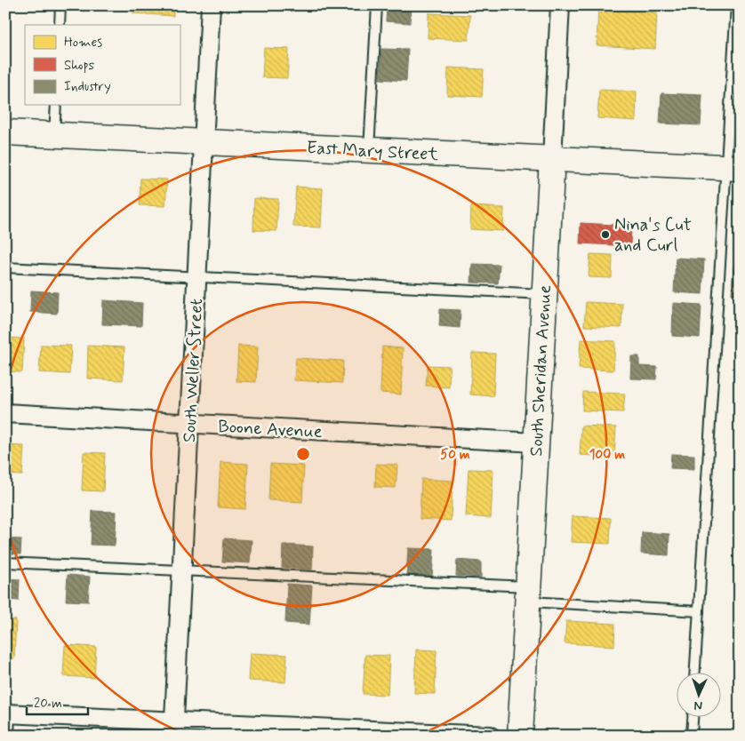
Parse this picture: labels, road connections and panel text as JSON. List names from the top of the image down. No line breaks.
{"streets":{"main road":["East Mary Street","South Sheridan Avenue"],"street":["South Weller Street","Boone Avenue"]},"crossings":[["East Mary Street","South Weller Street"],["East Mary Street","South Sheridan Avenue"],["South Weller Street","Boone Avenue"],["South Sheridan Avenue","Boone Avenue"]],"places":["Nina's Cut and Curl"],"legend":["Homes","Shops","Industry"],"scale_bar":"20 m","north":"bottom","rings":["50 m","100 m"]}
